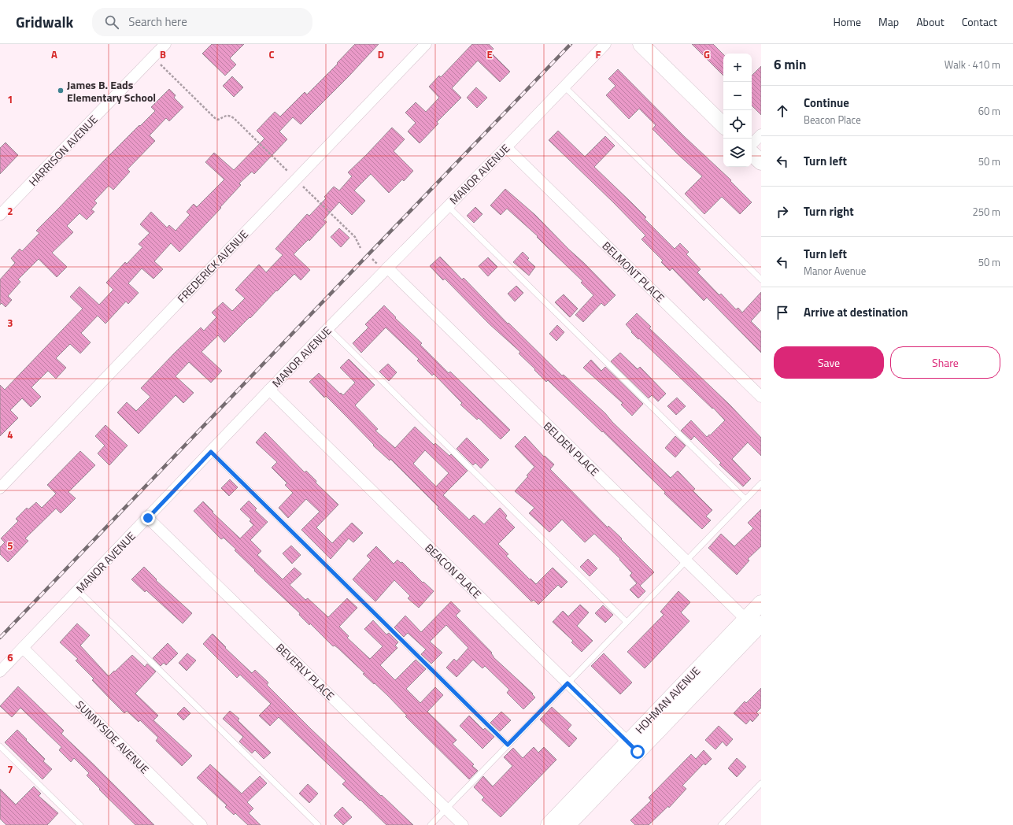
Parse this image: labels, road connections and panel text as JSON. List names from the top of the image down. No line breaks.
{"streets":{"main road":["HOHMAN AVENUE"],"street":["HARRISON AVENUE","MANOR AVENUE","FREDERICK AVENUE","BELMONT PLACE","BELDEN PLACE","BEACON PLACE","BEVERLY PLACE","SUNNYSIDE AVENUE"]},"crossings":[["MANOR AVENUE","BELMONT PLACE"],["MANOR AVENUE","BELDEN PLACE"],["MANOR AVENUE","BEACON PLACE"],["MANOR AVENUE","BEVERLY PLACE"],["MANOR AVENUE","SUNNYSIDE AVENUE"],["BELDEN PLACE","HOHMAN AVENUE"],["BEACON PLACE","HOHMAN AVENUE"]],"places":["James B. Eads Elementary School"],"page":{"header":"Gridwalk","search":"Search here","nav":["Home","Map","About","Contact"],"heading":["6 min","Walk · 410 m"],"map_buttons":["+","−"],"list":[["Continue","Beacon Place","60 m"],["Turn left","50 m"],["Turn right","250 m"],["Turn left","Manor Avenue","50 m"],"Arrive at destination"],"buttons":["Save","Share"]},"grid":{"columns":["A","B","C","D","E","F","G"],"rows":["1","2","3","4","5","6","7"]}}
